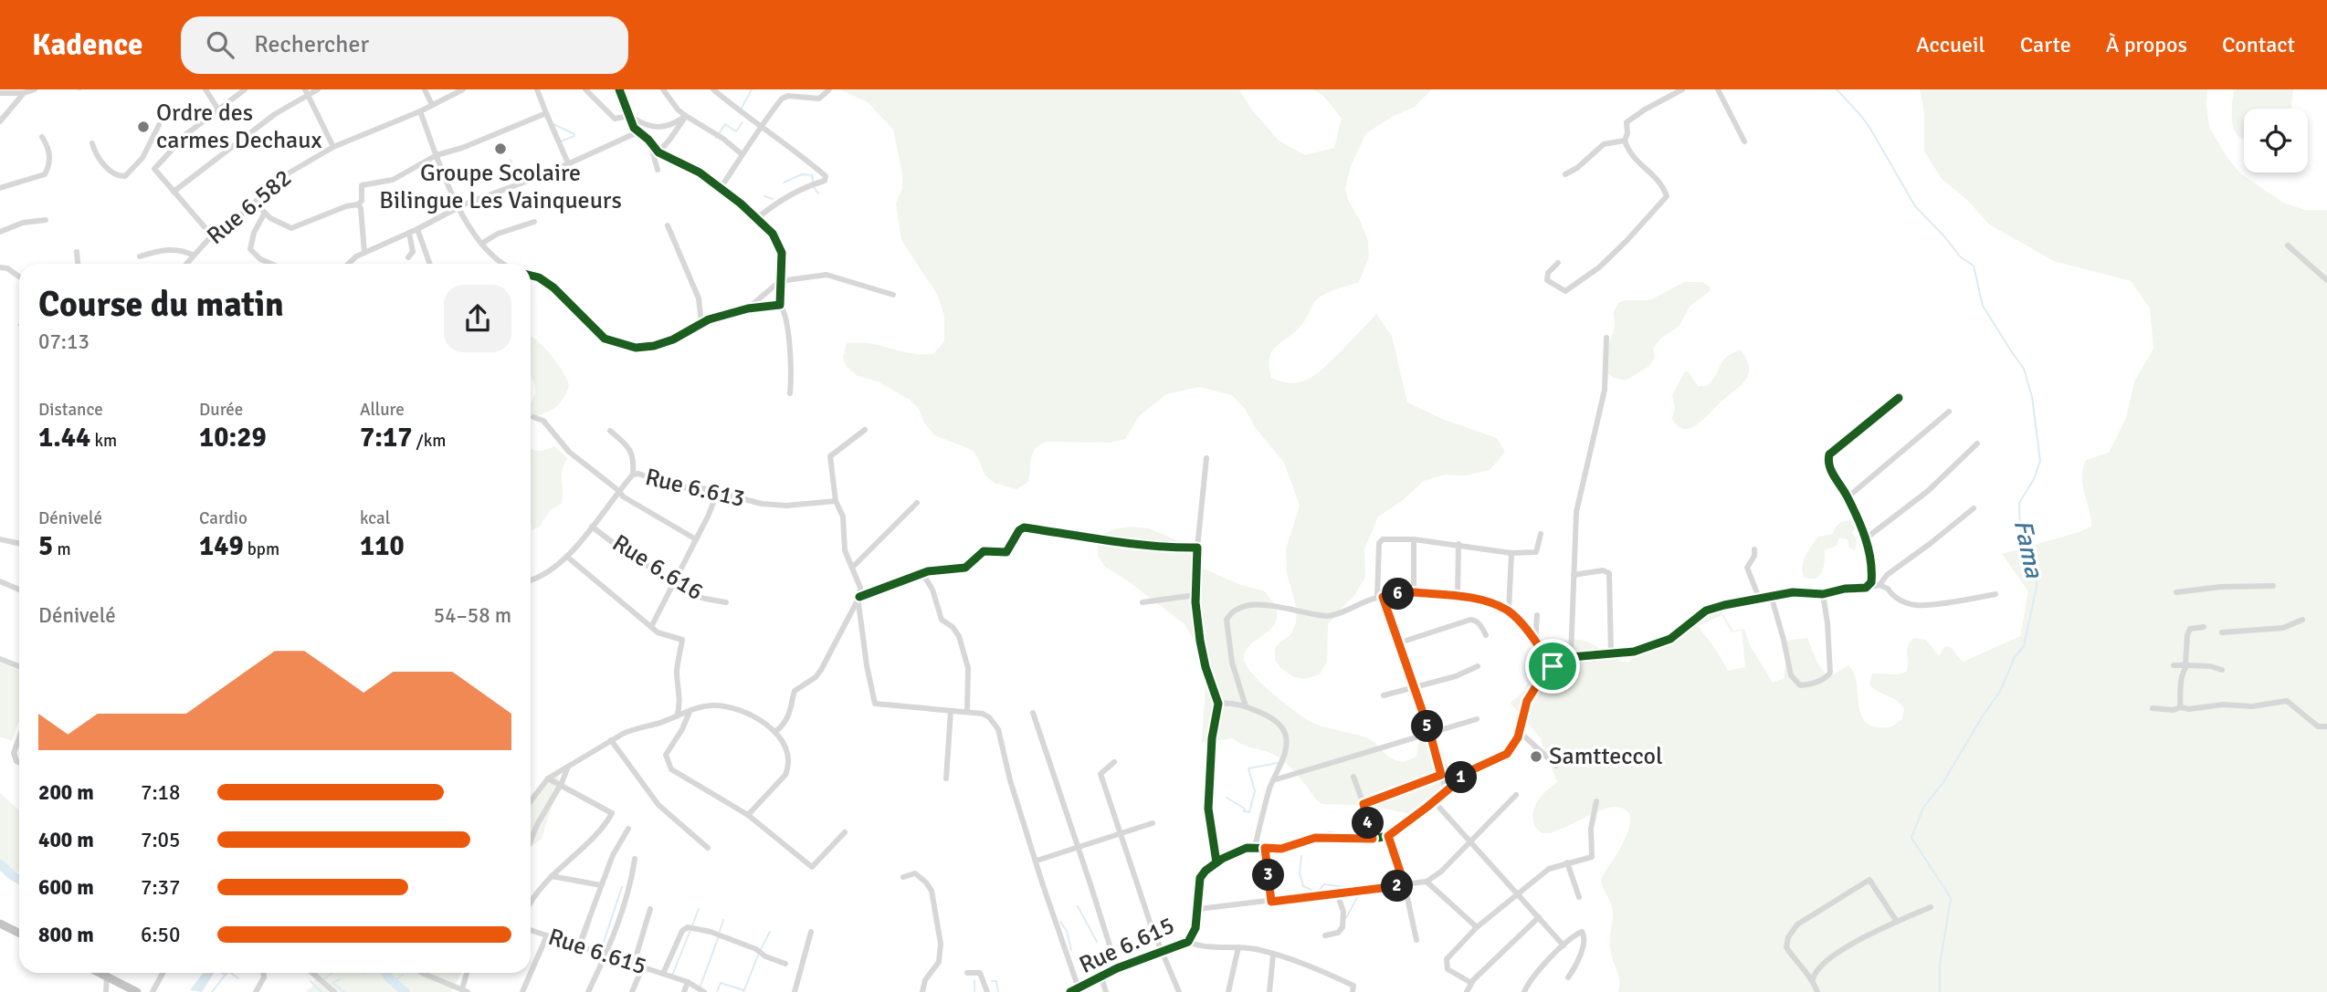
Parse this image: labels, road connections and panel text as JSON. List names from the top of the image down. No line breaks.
{"streets":{"street":["Rue 6.582","Rue 6.613","Rue 6.616","Rue 6.615"]},"crossings":[["Rue 6.613","Rue 6.616"]],"water":["Fama"],"places":["Ordre des carmes Dechaux","Groupe Scolaire Bilingue Les Vainqueurs","Samtteccol"],"page":{"header":"Kadence","search":"Rechercher","nav":["Accueil","Carte","À propos","Contact"],"heading":["Course du matin","07:13"],"stats":[["Distance","1.44 km"],["Durée","10:29"],["Allure","7:17 /km"],["Dénivelé","5 m"],["Cardio","149 bpm"],["kcal","110"]],"pins":["6","5","1","4","3","2"],"chart":["Dénivelé","54–58 m"],"list":[{"name":"200 m","note":"7:18"},{"name":"400 m","note":"7:05"},{"name":"600 m","note":"7:37"},{"name":"800 m","note":"6:50"}]}}
